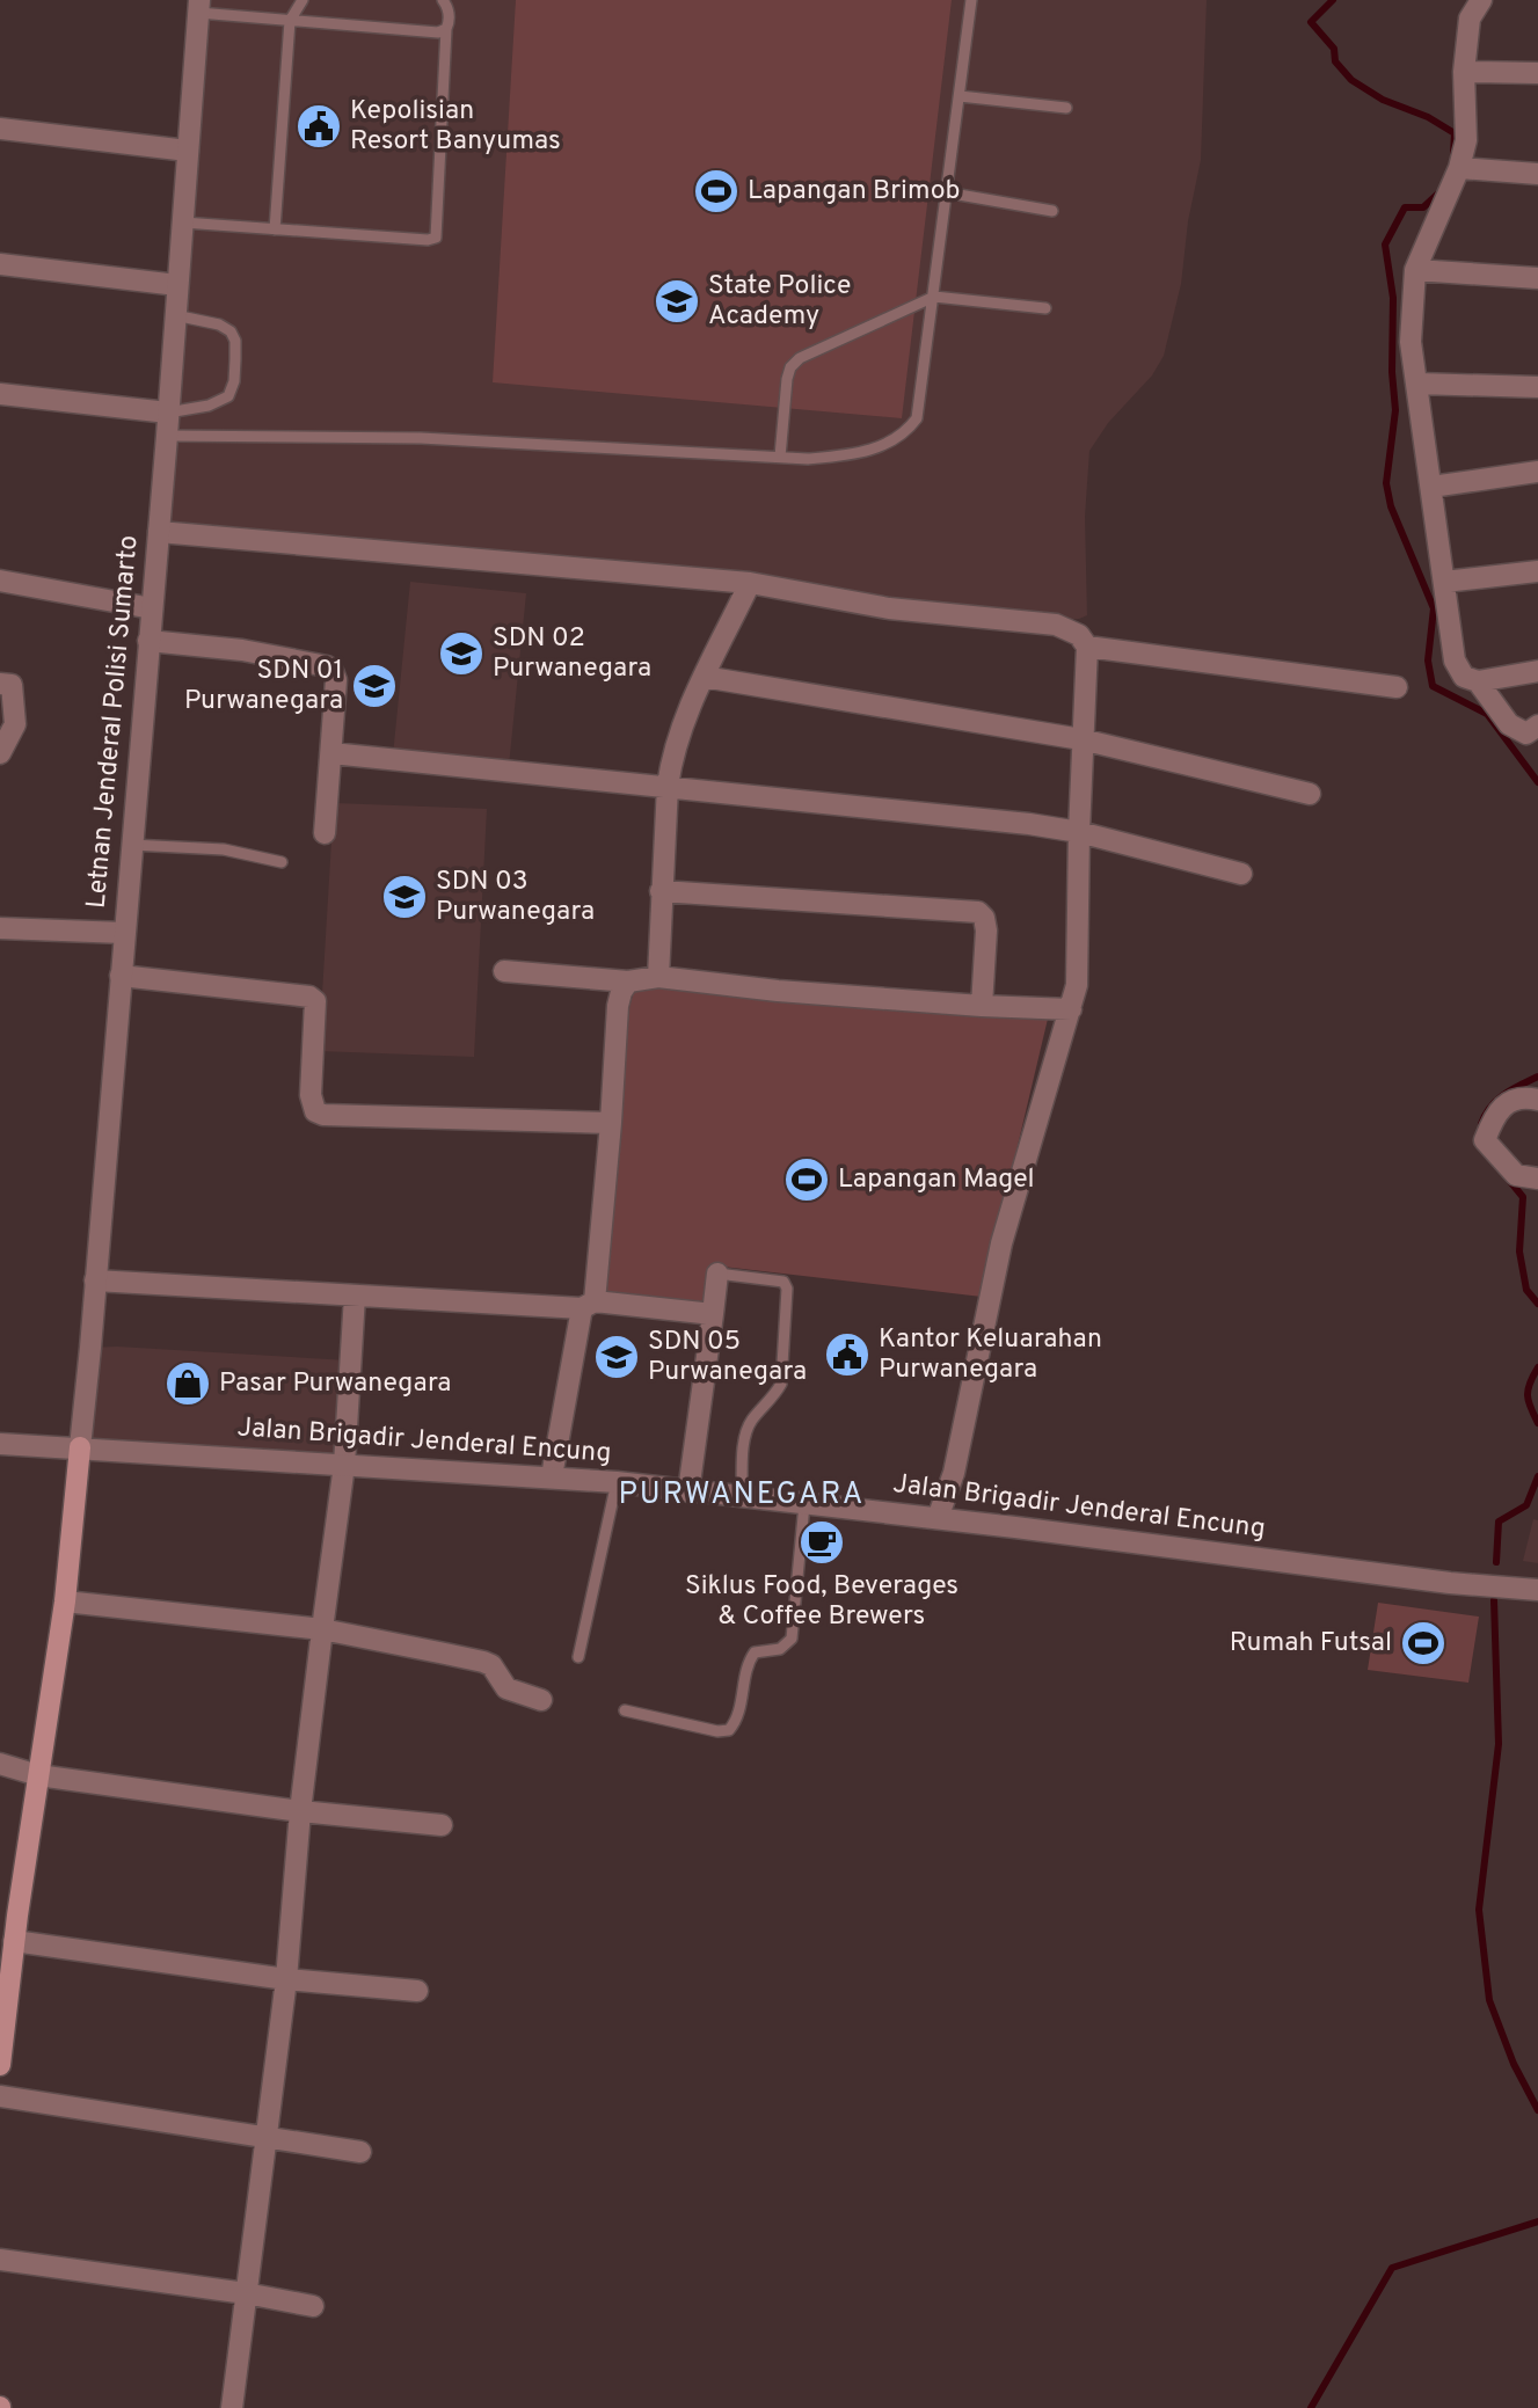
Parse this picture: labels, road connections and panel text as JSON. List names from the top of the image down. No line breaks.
{"streets":{"street":["Letnan Jenderal Polisi Sumarto","Jalan Brigadir Jenderal Encung"]},"crossings":[["Letnan Jenderal Polisi Sumarto","Jalan Brigadir Jenderal Encung"]],"districts":["PURWANEGARA"],"places":{"public building":["Kepolisian Resort Banyumas","Kantor Keluarahan Purwanegara"],"sports":["Lapangan Brimob","Lapangan Magel","Rumah Futsal"],"school or university":["State Police Academy","SDN 02 Purwanegara","SDN 01 Purwanegara","SDN 03 Purwanegara","SDN 05 Purwanegara"],"shop":["Pasar Purwanegara"],"cafe":["Siklus Food, Beverages & Coffee Brewers"]}}
